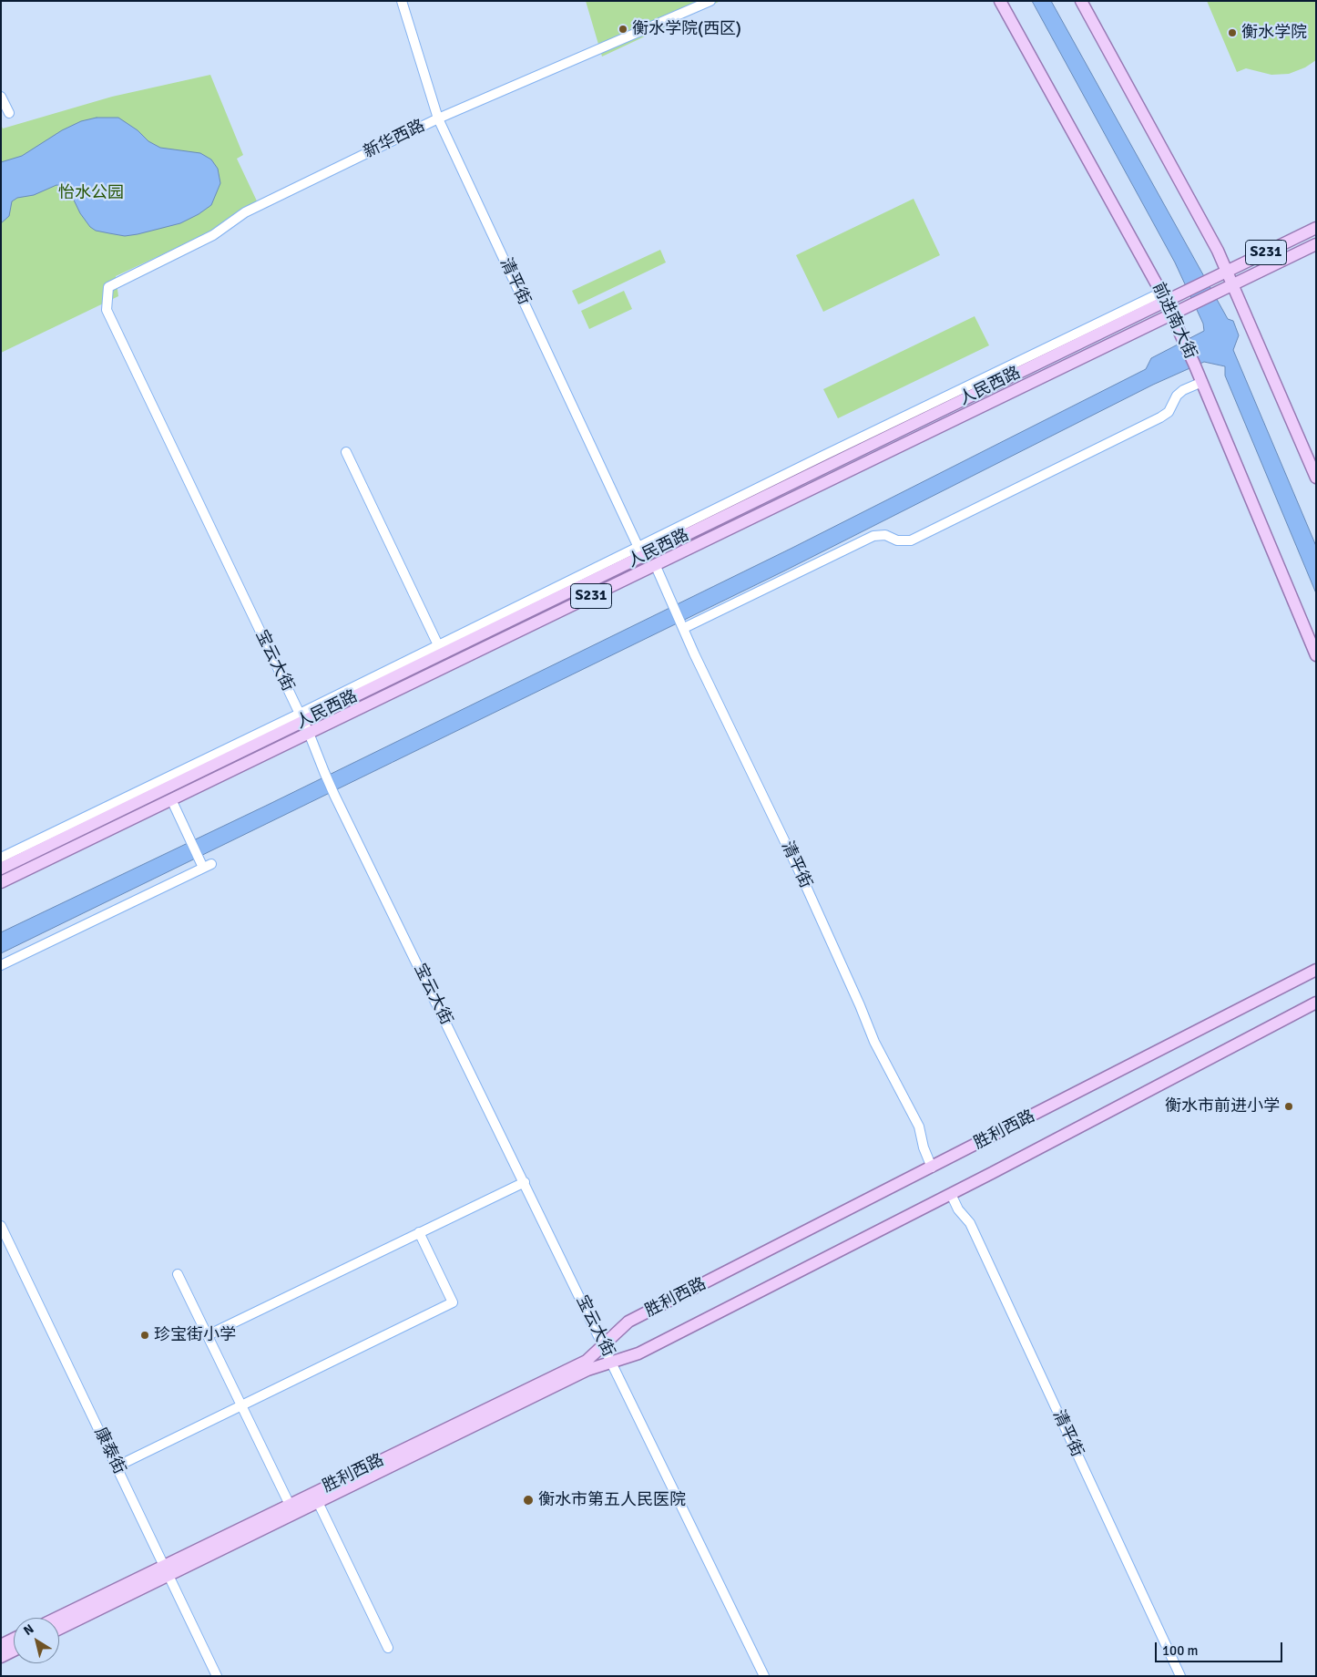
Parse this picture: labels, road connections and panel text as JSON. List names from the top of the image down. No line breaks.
{"streets":{"main road":["S231","前进南大街","人民西路","胜利西路"],"street":["新华西路","清平街","宝云大街","康泰街"]},"crossings":[["新华西路","清平街"],["新华西路","宝云大街"],["清平街","人民西路"],["清平街","胜利西路"],["前进南大街","人民西路"],["人民西路","宝云大街"],["宝云大街","胜利西路"],["胜利西路","康泰街"]],"parks":["怡水公园"],"places":["衡水学院(西区)","衡水学院","衡水市前进小学","珍宝街小学","衡水市第五人民医院"],"scale_bar":"100 m","north":"top left"}
